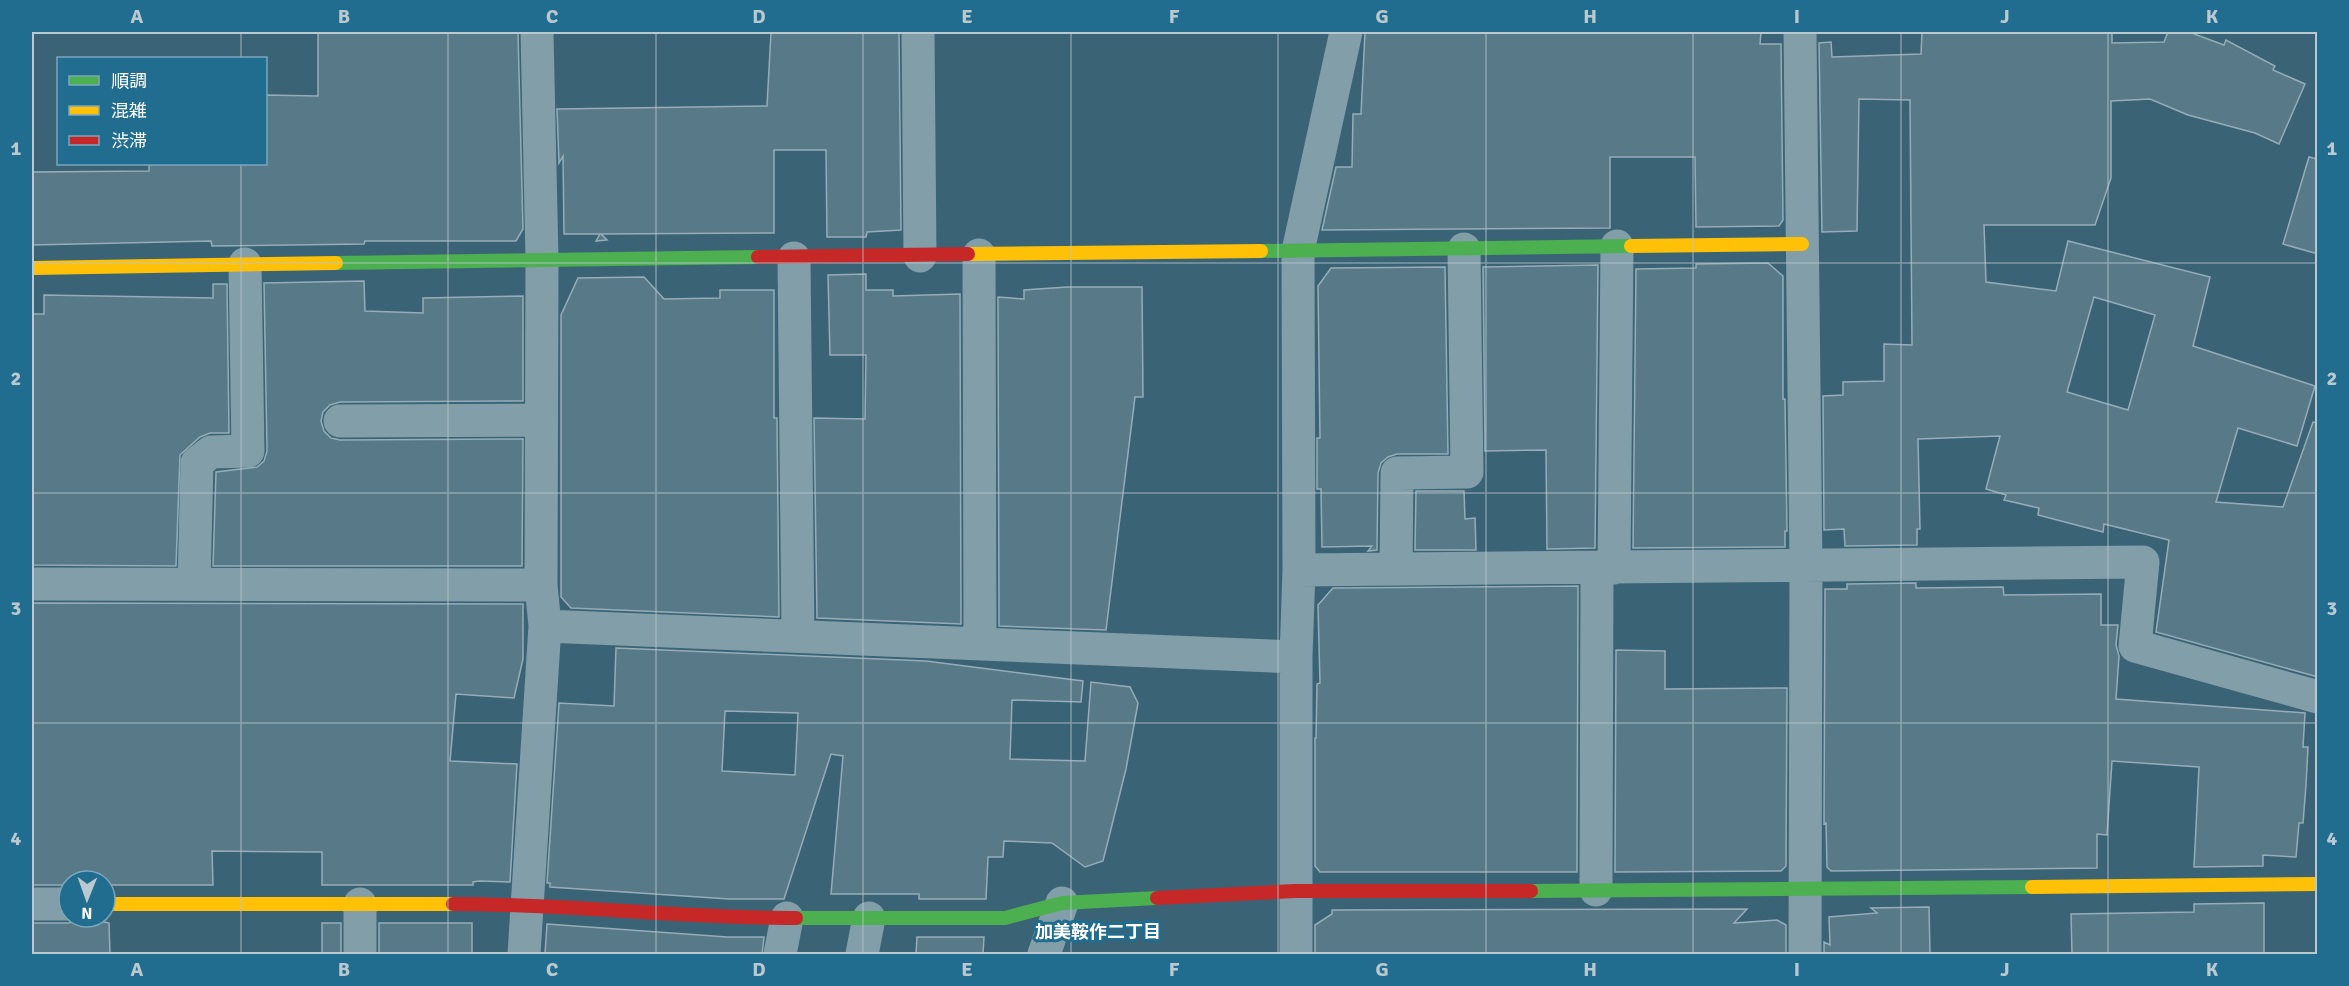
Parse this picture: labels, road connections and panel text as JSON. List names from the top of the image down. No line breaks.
{"districts":["加美鞍作二丁目"],"legend":["順調","混雑","渋滞"],"north":"bottom","grid":{"columns":["A","B","C","D","E","F","G","H","I","J","K"],"rows":["1","2","3","4"]}}
